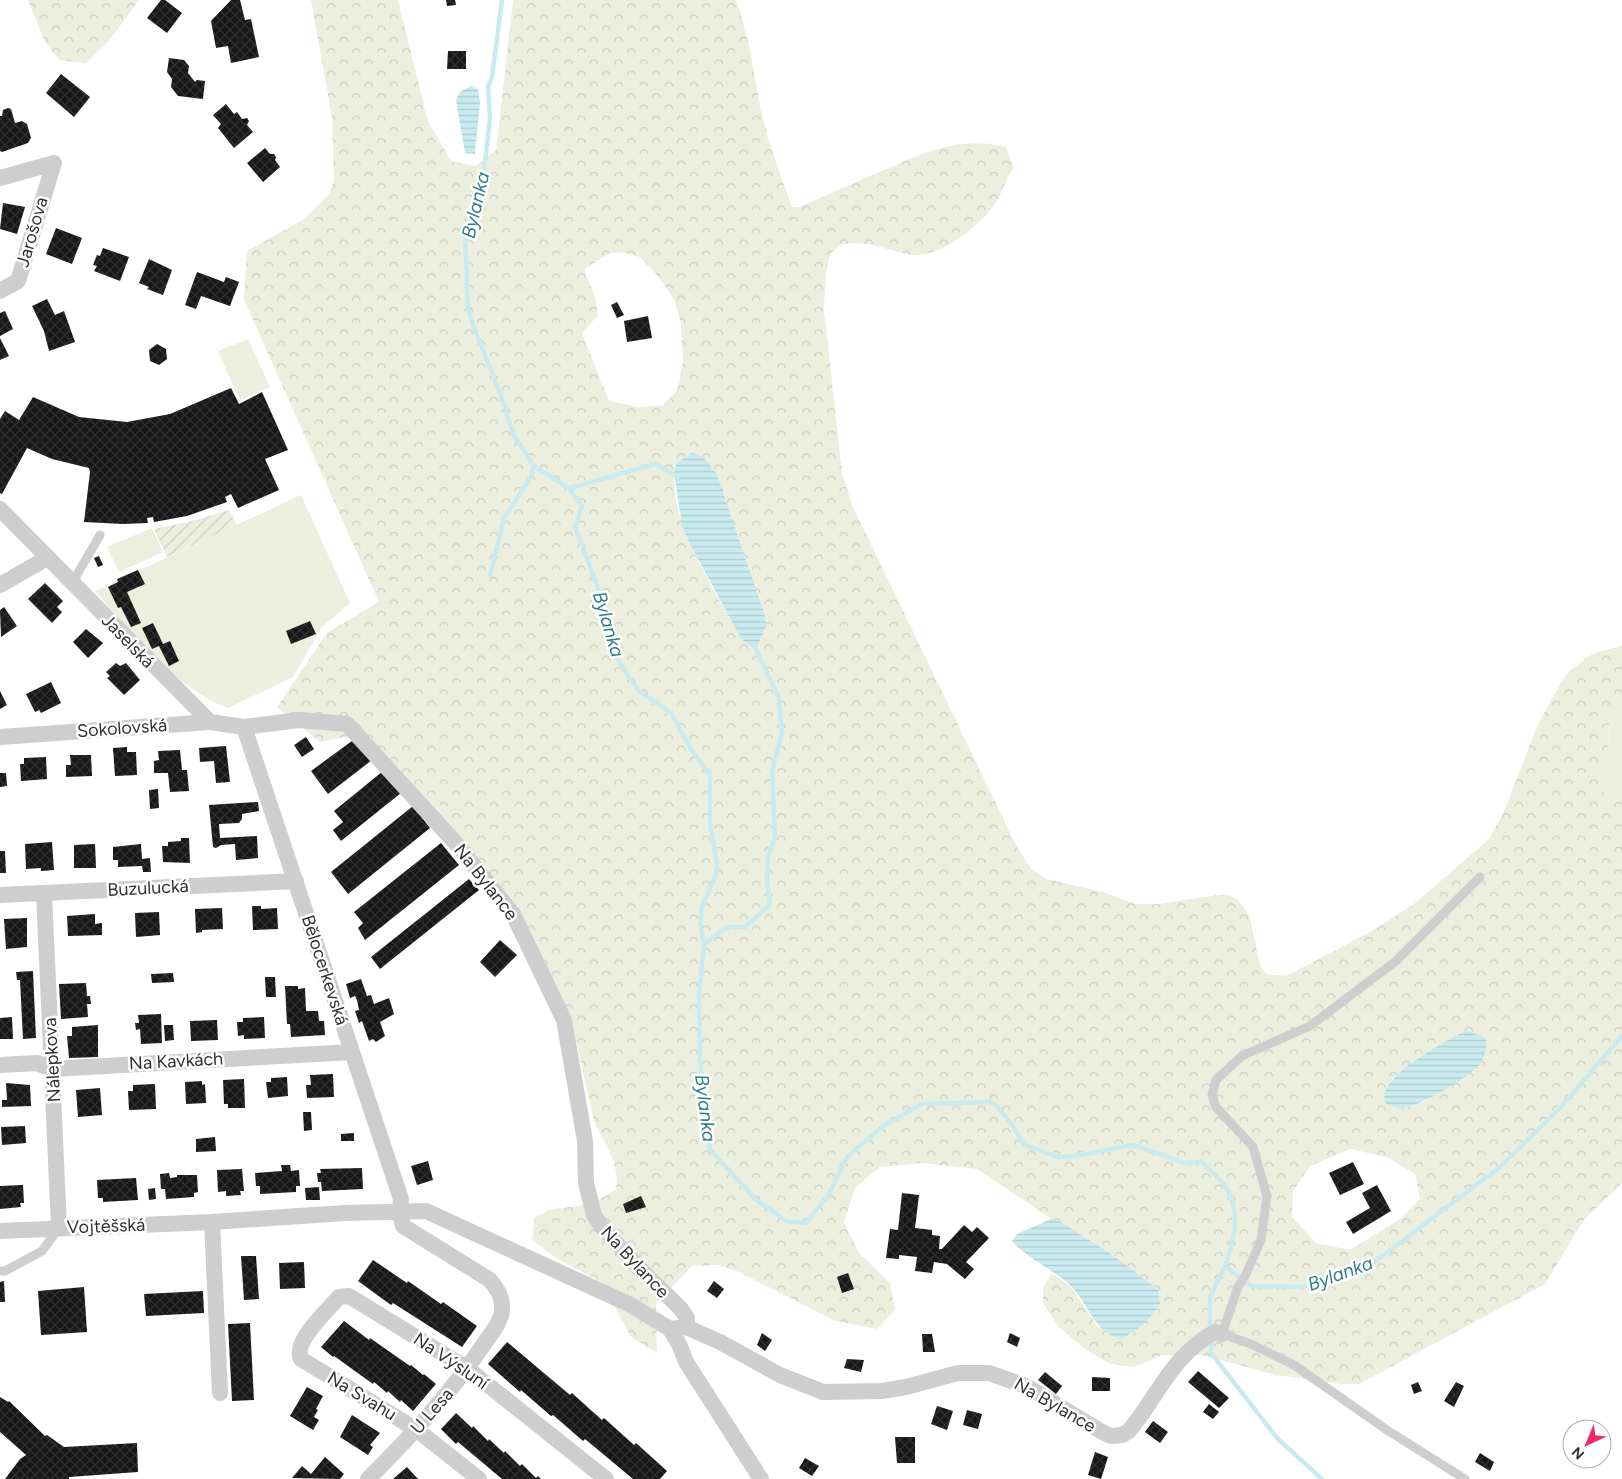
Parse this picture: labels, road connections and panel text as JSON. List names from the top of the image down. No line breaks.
{"streets":{"street":["Jarošova","Jaselská","Sokolovská","Na Bylance","Buzulucká","Bělocerkevská","Nálepkova","Na Kavkách","Vojtěšská","Na Výsluní","Na Svahu","U Lesa"]},"crossings":[["Jaselská","Sokolovská"],["Sokolovská","Na Bylance"],["Sokolovská","Bělocerkevská"],["Na Bylance","Bělocerkevská"],["Buzulucká","Bělocerkevská"],["Buzulucká","Nálepkova"],["Bělocerkevská","Na Kavkách"],["Bělocerkevská","Vojtěšská"],["Bělocerkevská","U Lesa"],["Nálepkova","Na Kavkách"],["Nálepkova","Vojtěšská"],["Vojtěšská","U Lesa"],["Na Výsluní","Na Svahu"],["Na Výsluní","U Lesa"],["Na Svahu","U Lesa"]],"water":["Bylanka"],"north":"bottom left"}
